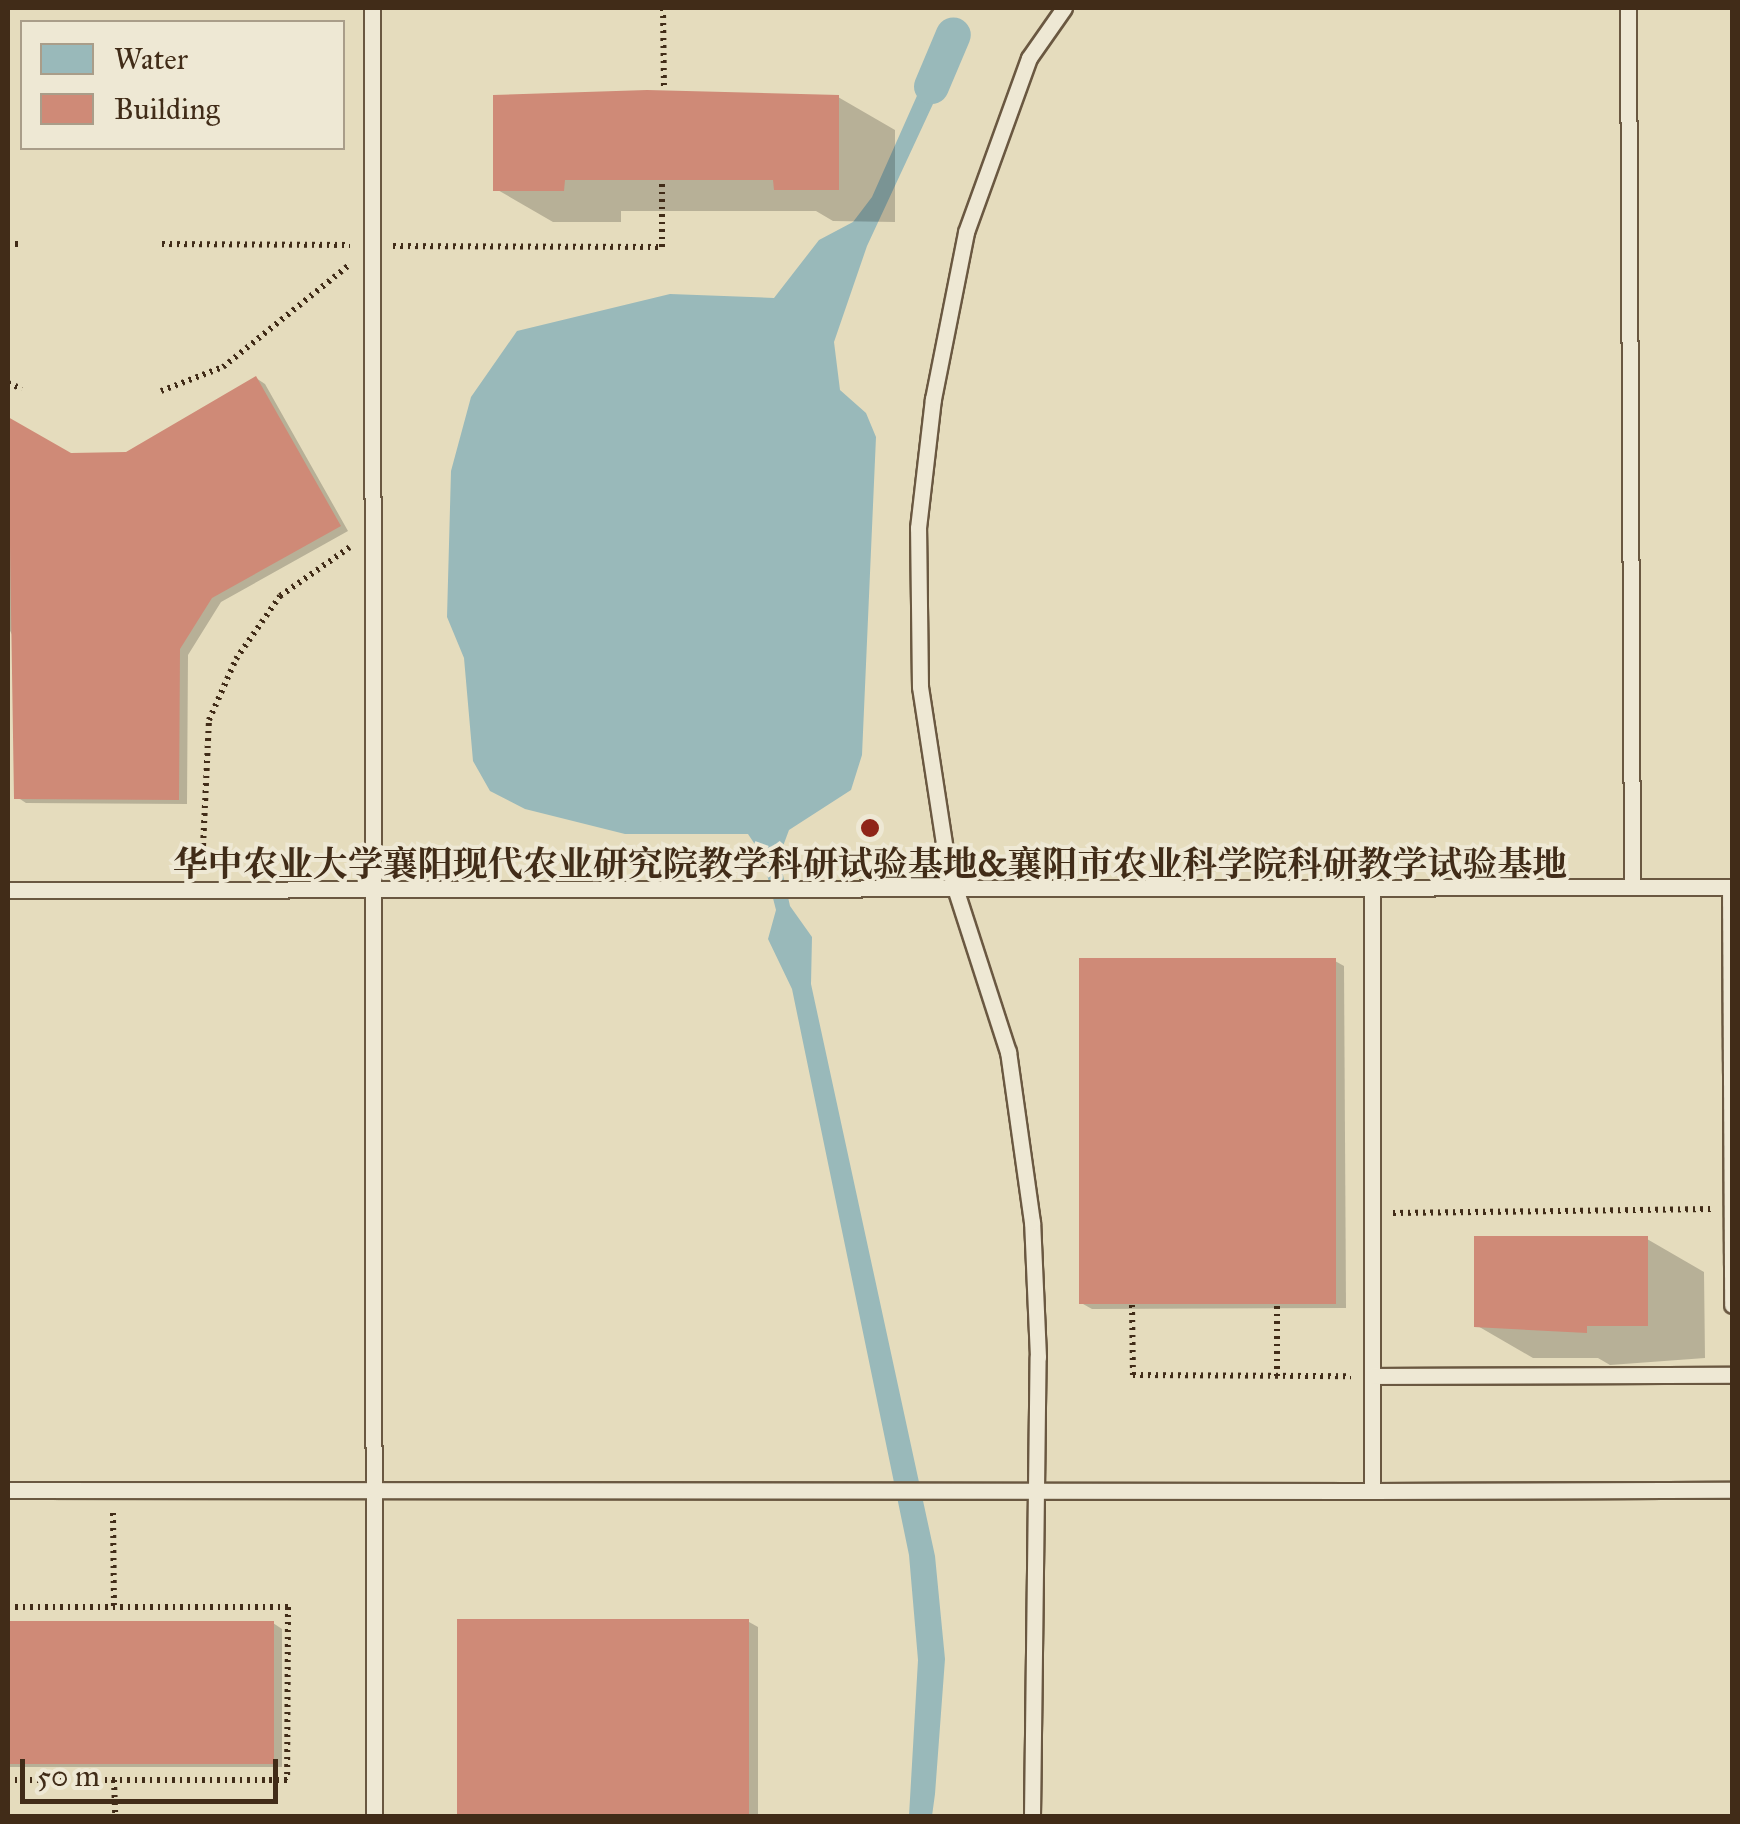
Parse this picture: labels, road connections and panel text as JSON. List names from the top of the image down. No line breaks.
{"places":["华中农业大学襄阳现代农业研究院教学科研试验基地&襄阳市农业科学院科研教学试验基地"],"legend":["Water","Building"],"scale_bar":"50 m"}
